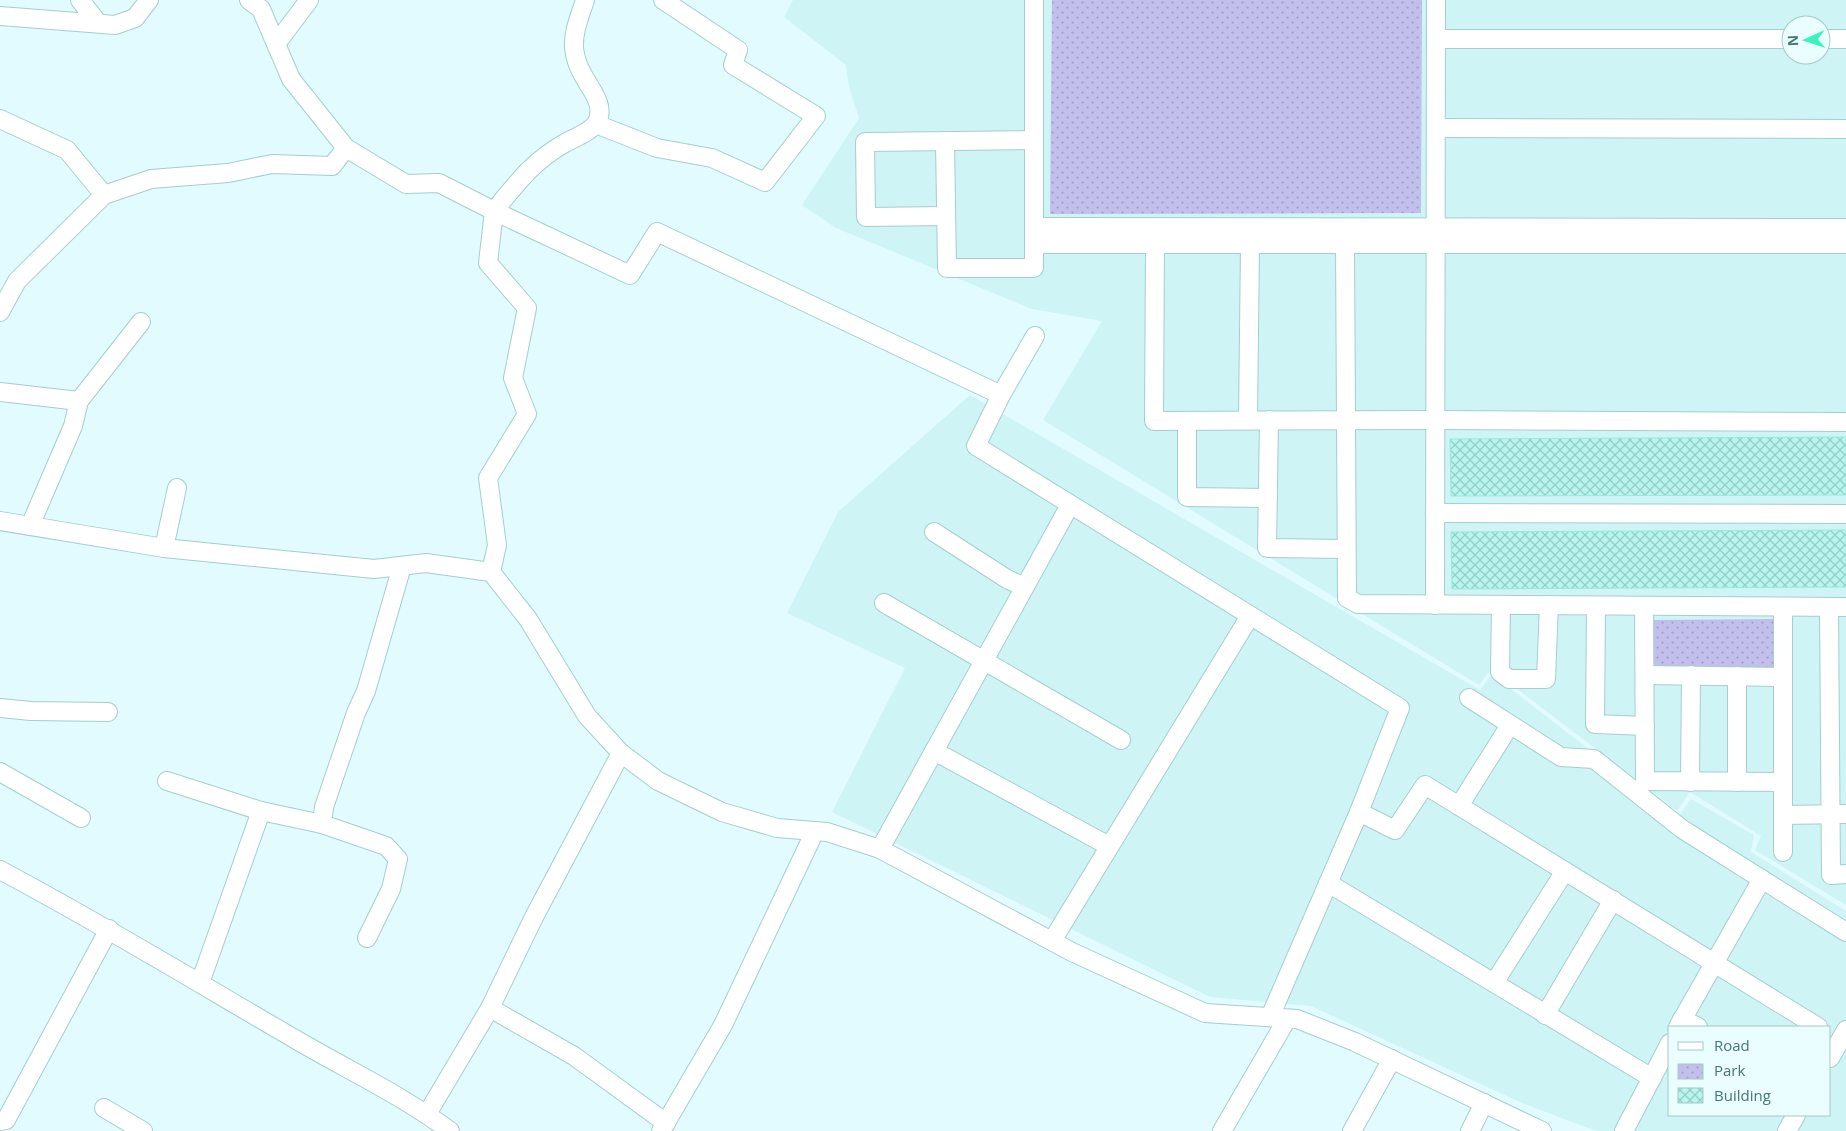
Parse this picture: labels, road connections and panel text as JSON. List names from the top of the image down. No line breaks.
{"legend":["Road","Park","Building"],"north":"left"}
